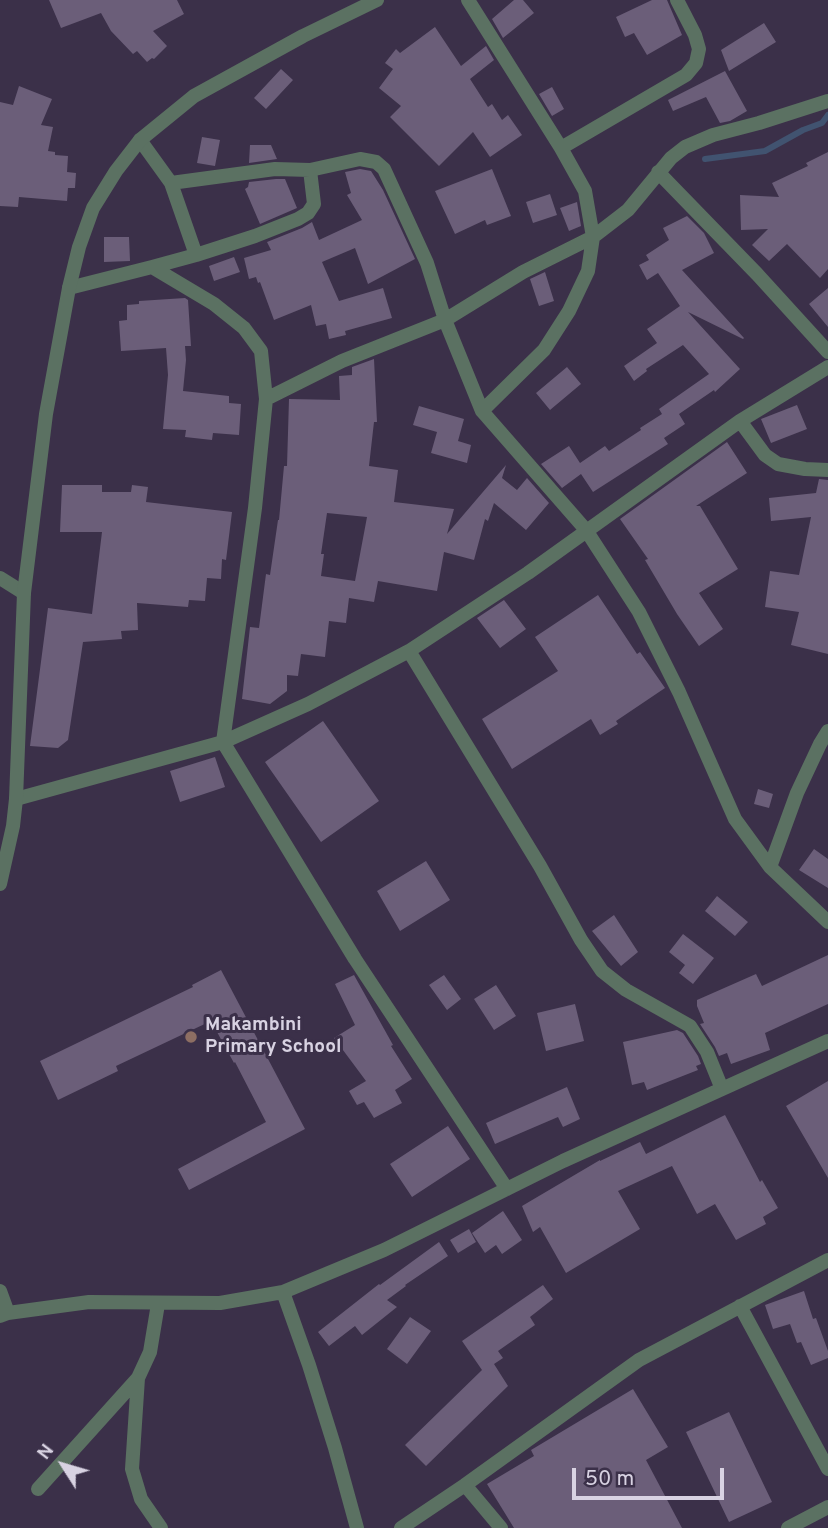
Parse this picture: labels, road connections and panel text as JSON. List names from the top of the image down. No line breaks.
{"places":["Makambini Primary School"],"scale_bar":"50 m","north":"top left"}
